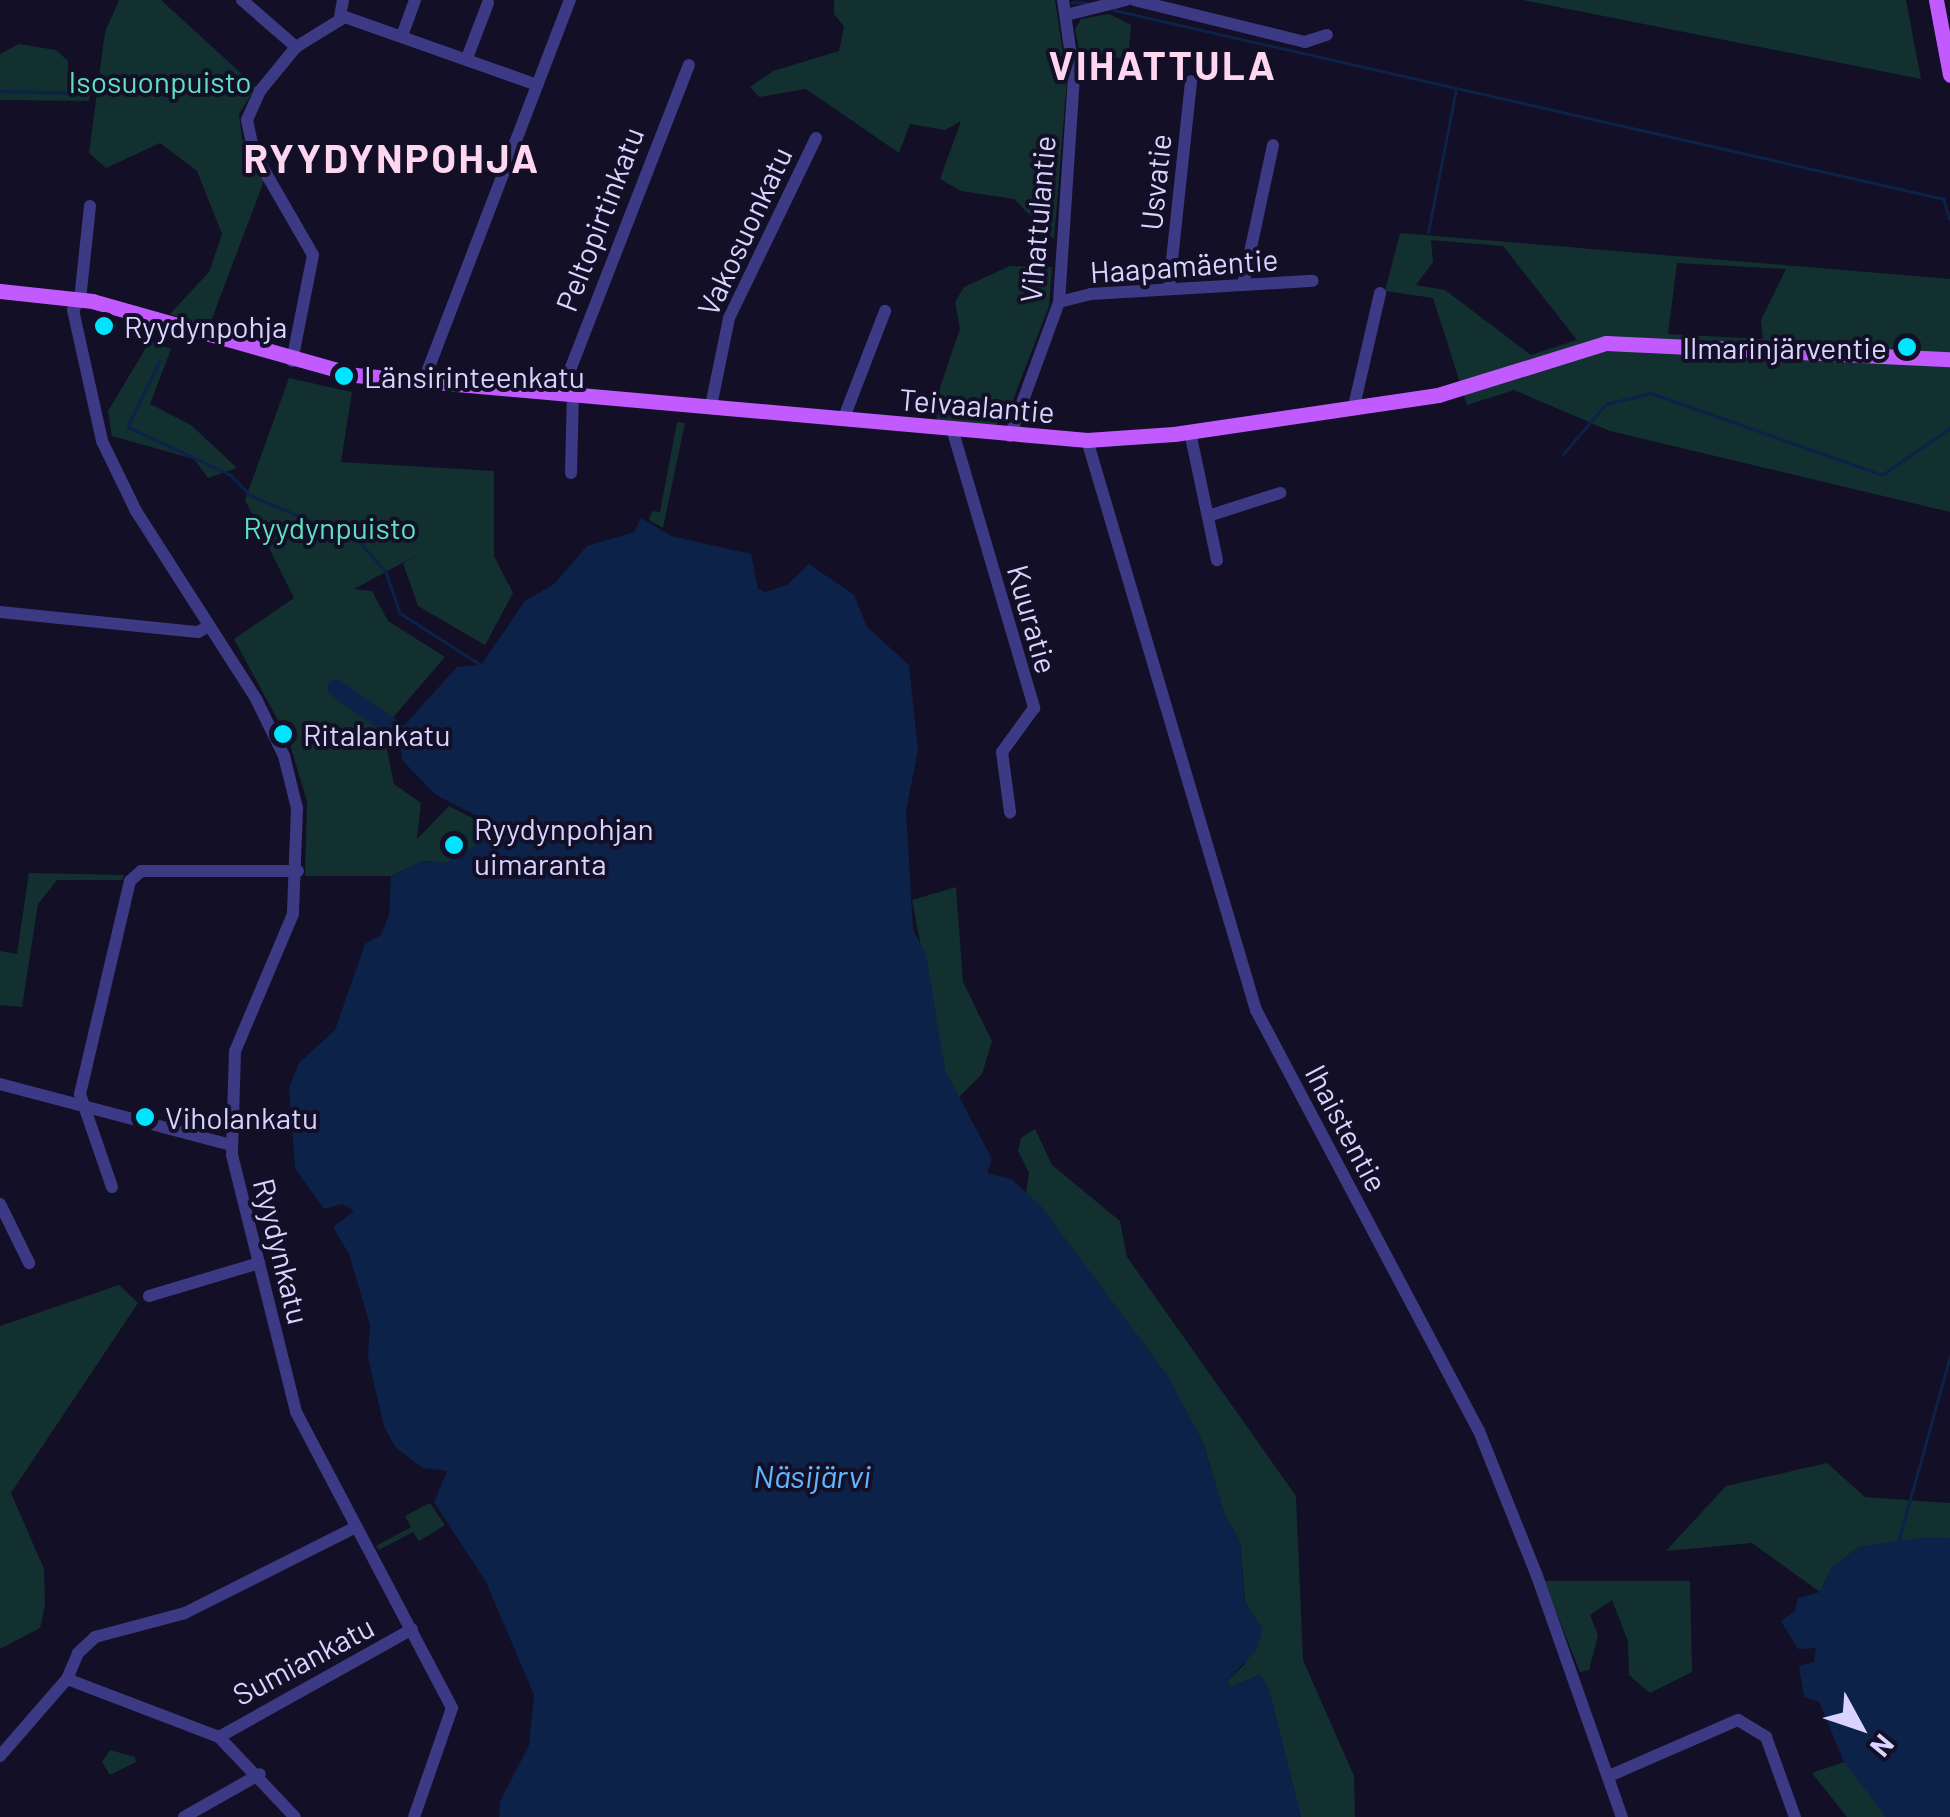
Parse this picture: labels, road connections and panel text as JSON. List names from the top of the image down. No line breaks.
{"streets":{"main road":["Teivaalantie"],"street":["Usvatie","Peltopirtinkatu","Vihattulantie","Vakosuonkatu","Haapamäentie","Kuuratie","Ihaistentie","Ryydynkatu","Sumiankatu"]},"crossings":[["Usvatie","Haapamäentie"],["Peltopirtinkatu","Teivaalantie"],["Vihattulantie","Haapamäentie"],["Vihattulantie","Teivaalantie"],["Vakosuonkatu","Teivaalantie"],["Teivaalantie","Kuuratie"],["Teivaalantie","Ihaistentie"],["Teivaalantie","Ryydynkatu"],["Ryydynkatu","Sumiankatu"]],"districts":["VIHATTULA","RYYDYNPOHJA"],"water":["Näsijärvi"],"parks":["Isosuonpuisto","Ryydynpuisto"],"places":["Ryydynpohja","Ilmarinjärventie","Länsirinteenkatu","Ritalankatu","Ryydynpohjan uimaranta","Viholankatu"],"north":"bottom right"}
